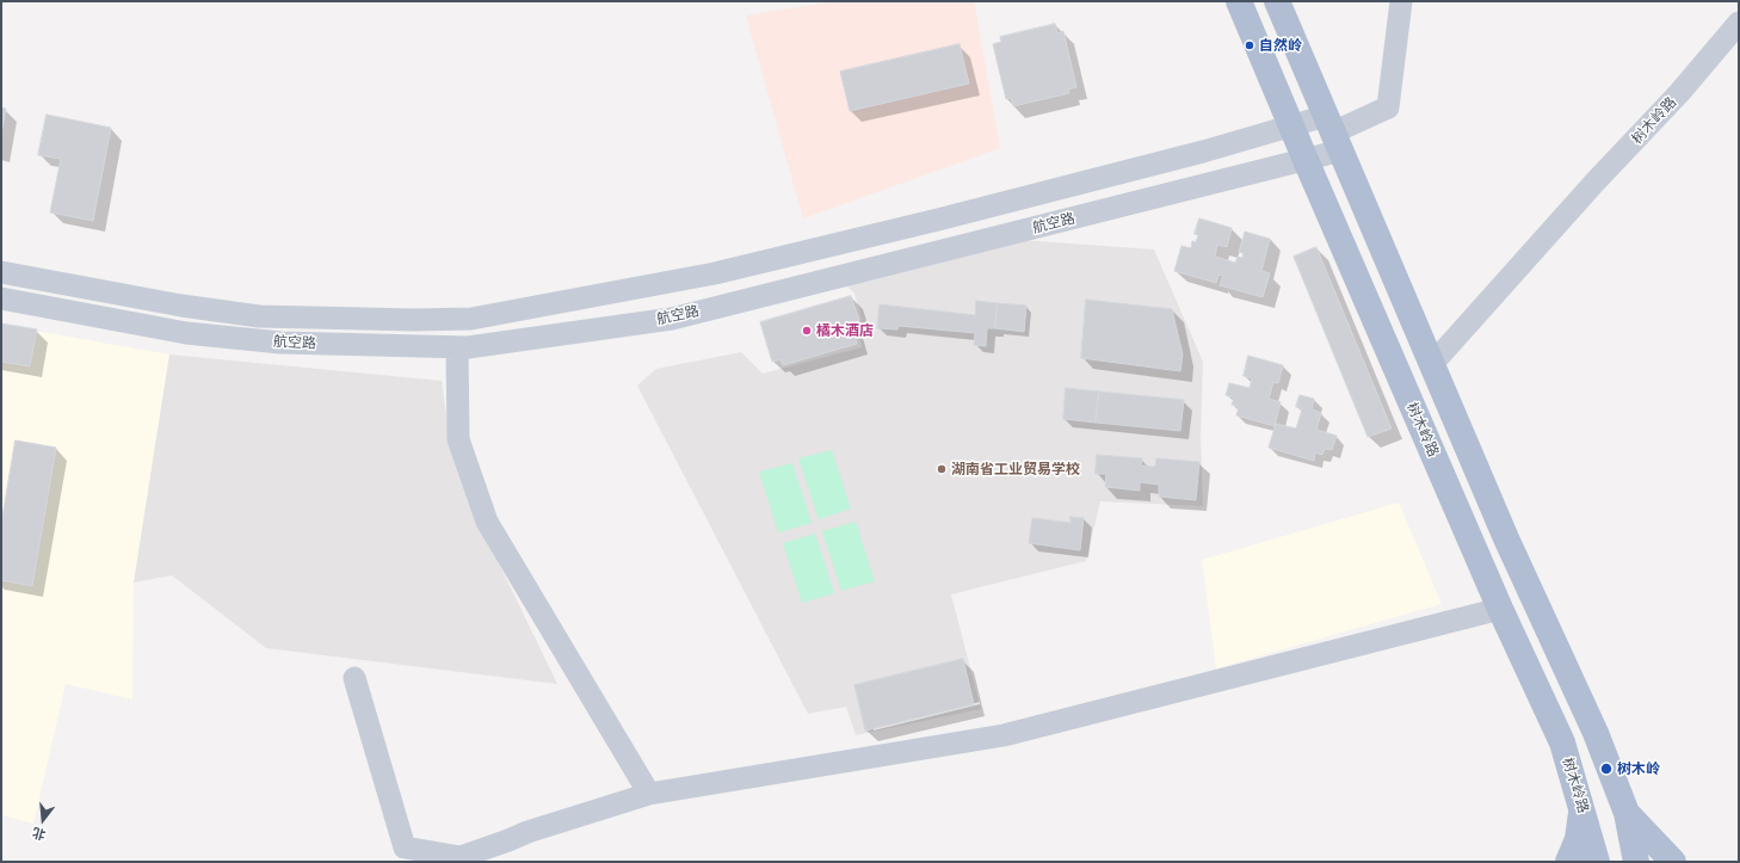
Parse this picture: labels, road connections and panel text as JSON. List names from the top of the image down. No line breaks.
{"streets":{"main road":["树木岭路"],"street":["航空路"]},"crossings":[["树木岭路","航空路"]],"places":["自然岭","橘木酒店","湖南省工业贸易学校","树木岭"],"north":"bottom"}
